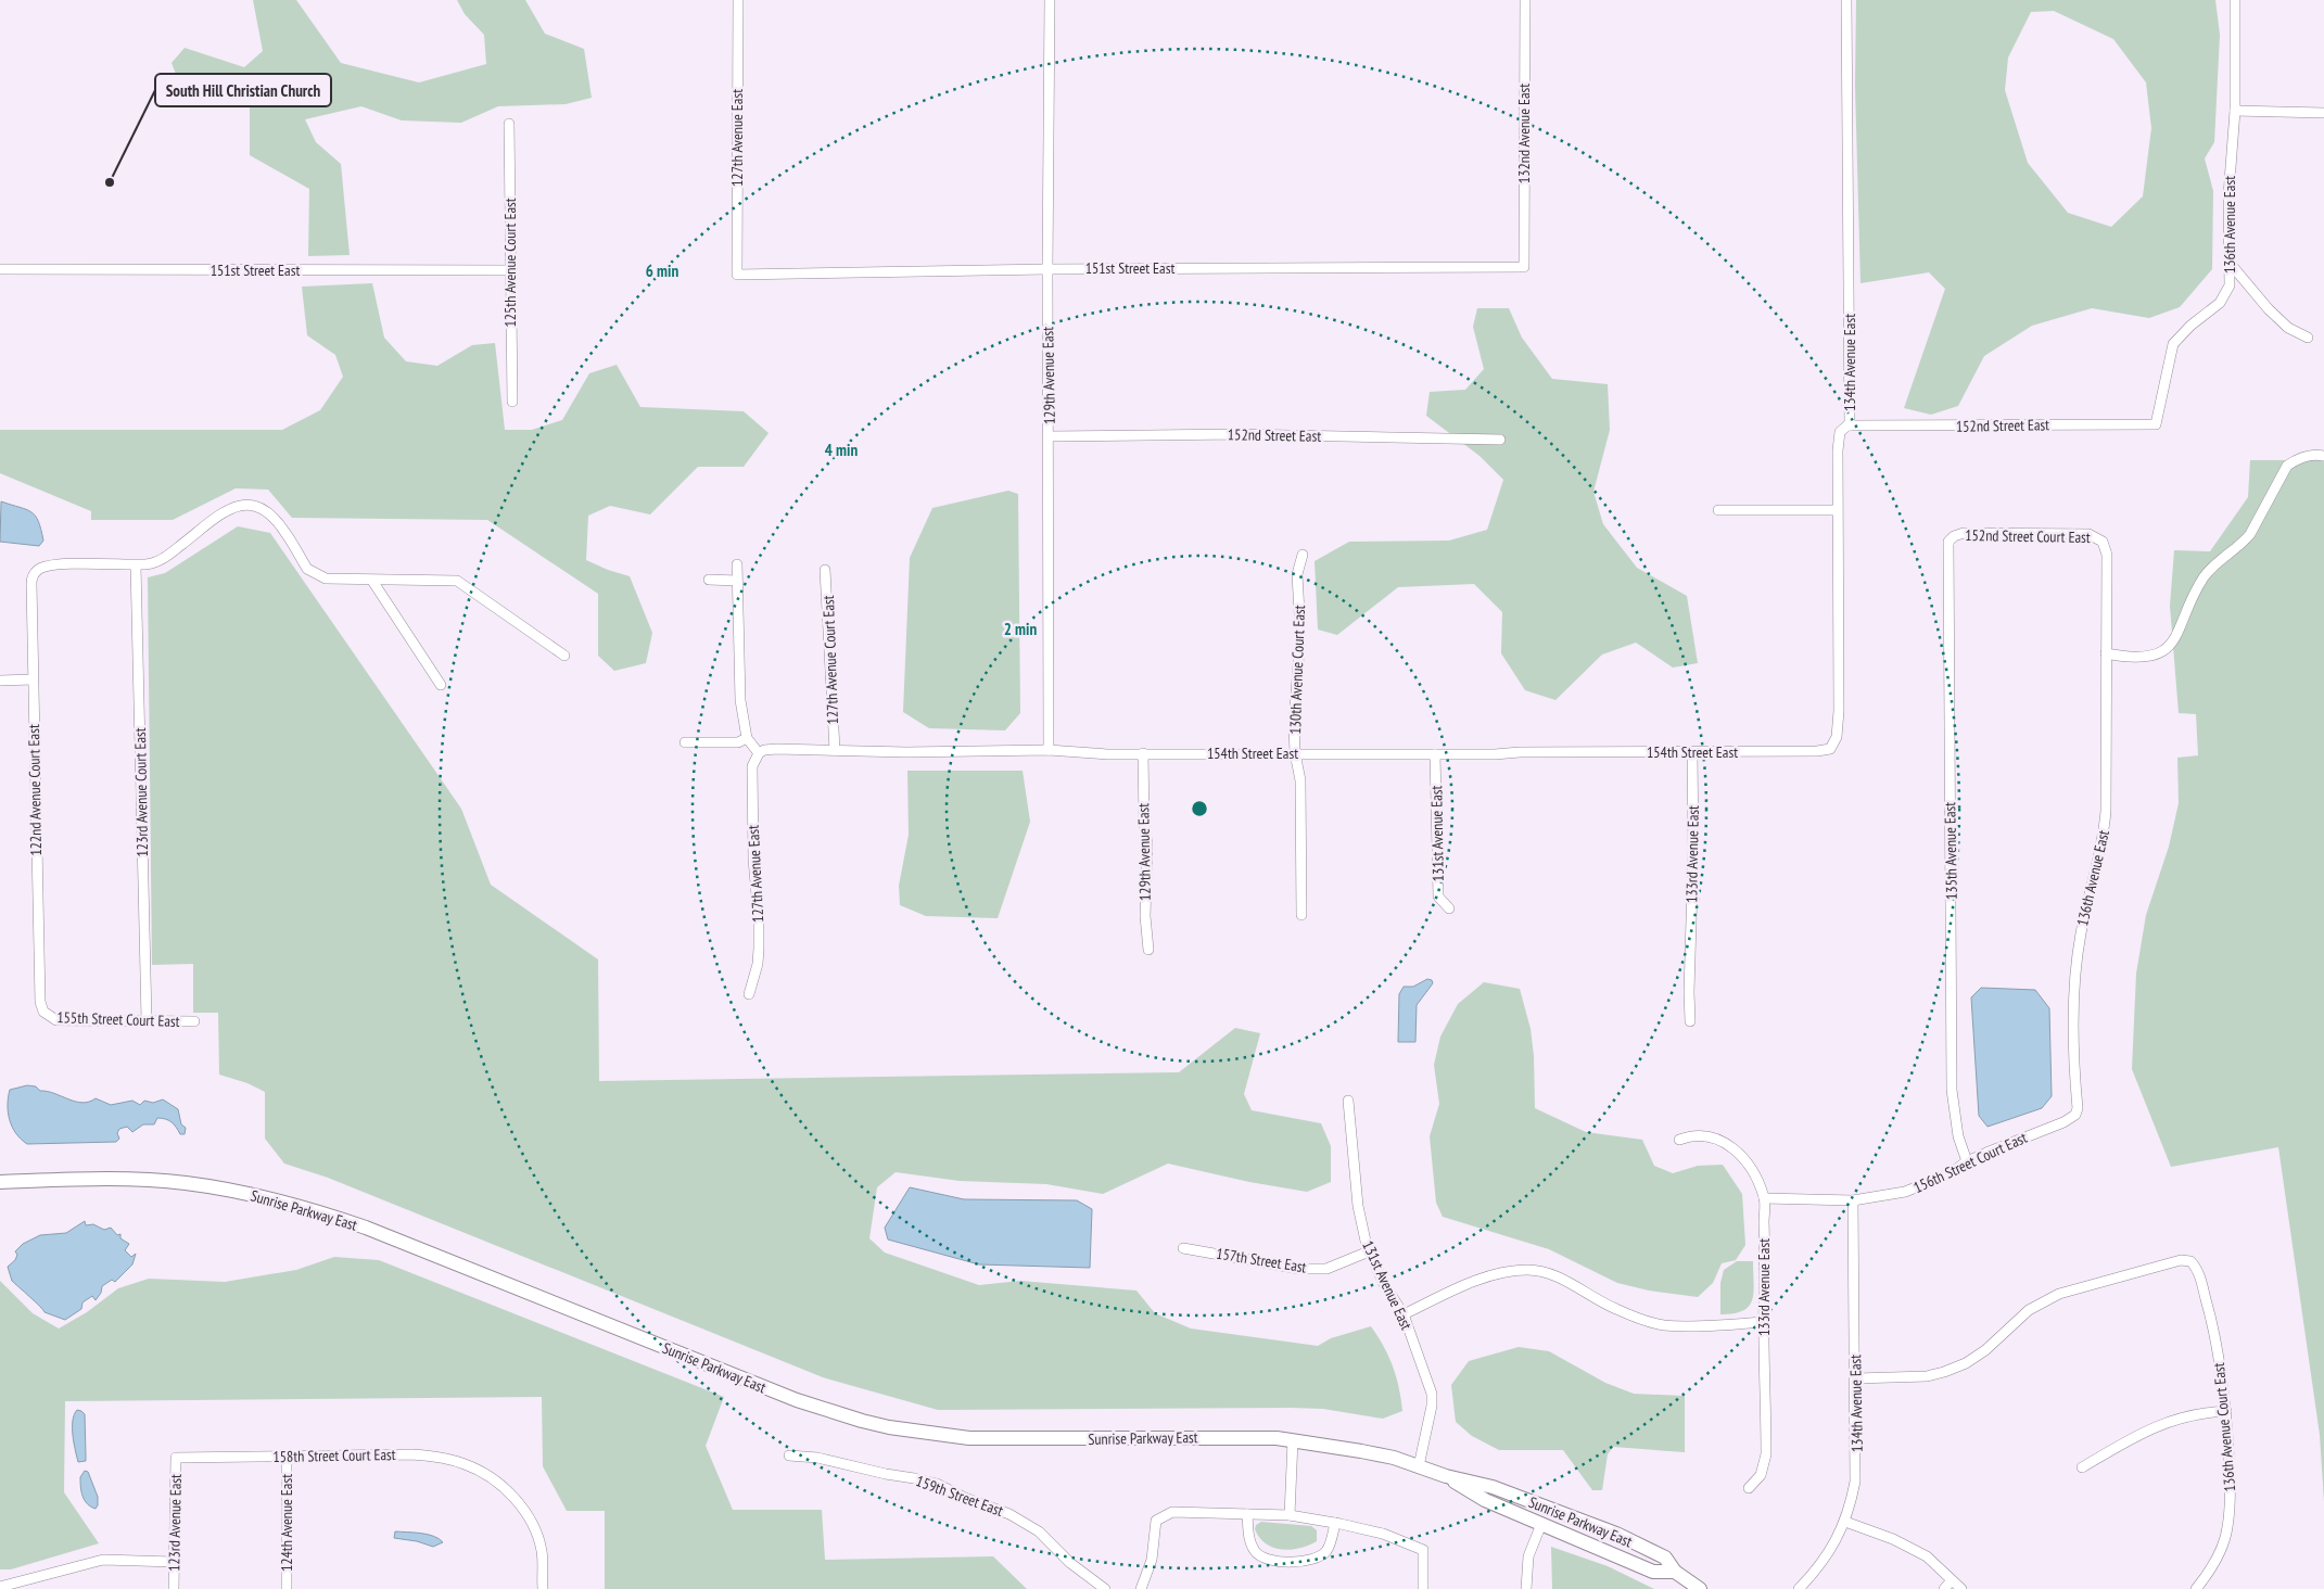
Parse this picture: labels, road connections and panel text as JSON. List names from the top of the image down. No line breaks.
{"streets":{"street":["132nd Avenue East","127th Avenue East","136th Avenue East","125th Avenue Court East","151st Street East","134th Avenue East","129th Avenue East","152nd Street East","152nd Street Court East","127th Avenue Court East","130th Avenue Court East","154th Street East","122nd Avenue Court East","123rd Avenue Court East","131st Avenue East","135th Avenue East","133rd Avenue East","155th Street Court East","156th Street Court East","Sunrise Parkway East","157th Street East","136th Avenue Court East","158th Street Court East","159th Street East","123rd Avenue East","124th Avenue East"]},"crossings":[["132nd Avenue East","151st Street East"],["127th Avenue East","151st Street East"],["127th Avenue East","154th Street East"],["136th Avenue East","152nd Street East"],["136th Avenue East","152nd Street Court East"],["136th Avenue East","156th Street Court East"],["125th Avenue Court East","151st Street East"],["151st Street East","129th Avenue East"],["134th Avenue East","152nd Street East"],["134th Avenue East","154th Street East"],["134th Avenue East","156th Street Court East"],["134th Avenue East","136th Avenue Court East"],["129th Avenue East","152nd Street East"],["129th Avenue East","154th Street East"],["152nd Street Court East","135th Avenue East"],["127th Avenue Court East","154th Street East"],["130th Avenue Court East","154th Street East"],["154th Street East","131st Avenue East"],["154th Street East","133rd Avenue East"],["122nd Avenue Court East","123rd Avenue Court East"],["122nd Avenue Court East","155th Street Court East"],["123rd Avenue Court East","155th Street Court East"],["131st Avenue East","Sunrise Parkway East"],["131st Avenue East","157th Street East"],["135th Avenue East","156th Street Court East"],["133rd Avenue East","156th Street Court East"],["158th Street Court East","123rd Avenue East"],["158th Street Court East","124th Avenue East"]],"places":["South Hill Christian Church"],"rings":["6 min","4 min","2 min"]}
